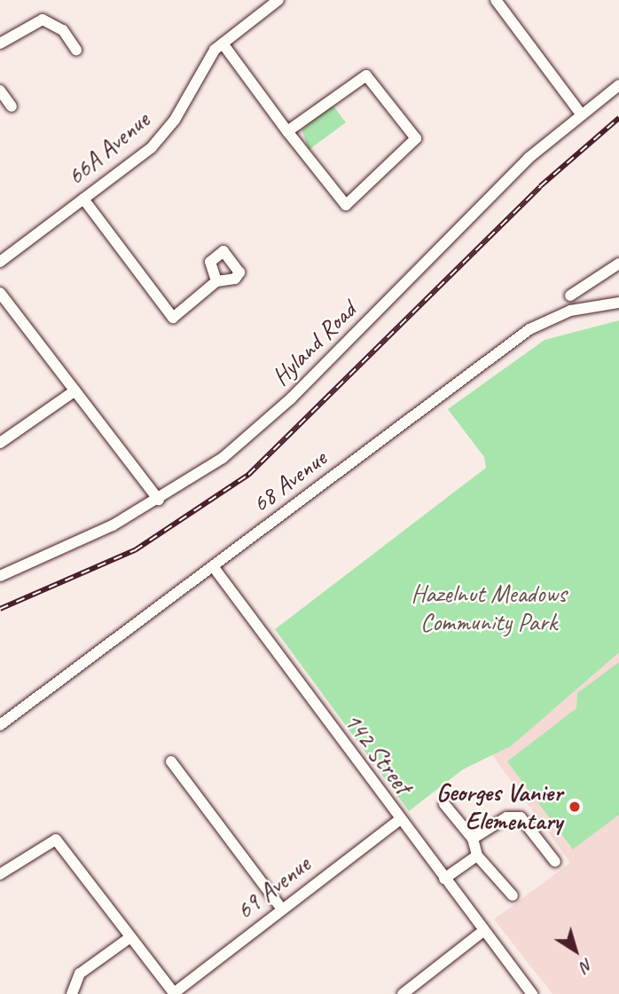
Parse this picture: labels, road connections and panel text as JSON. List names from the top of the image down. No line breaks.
{"streets":{"street":["66A Avenue","Hyland Road","68 Avenue","142 Street","69 Avenue"]},"crossings":[["68 Avenue","142 Street"],["142 Street","69 Avenue"]],"parks":["Hazelnut Meadows Community Park"],"places":["Georges Vanier Elementary"],"north":"bottom right"}
